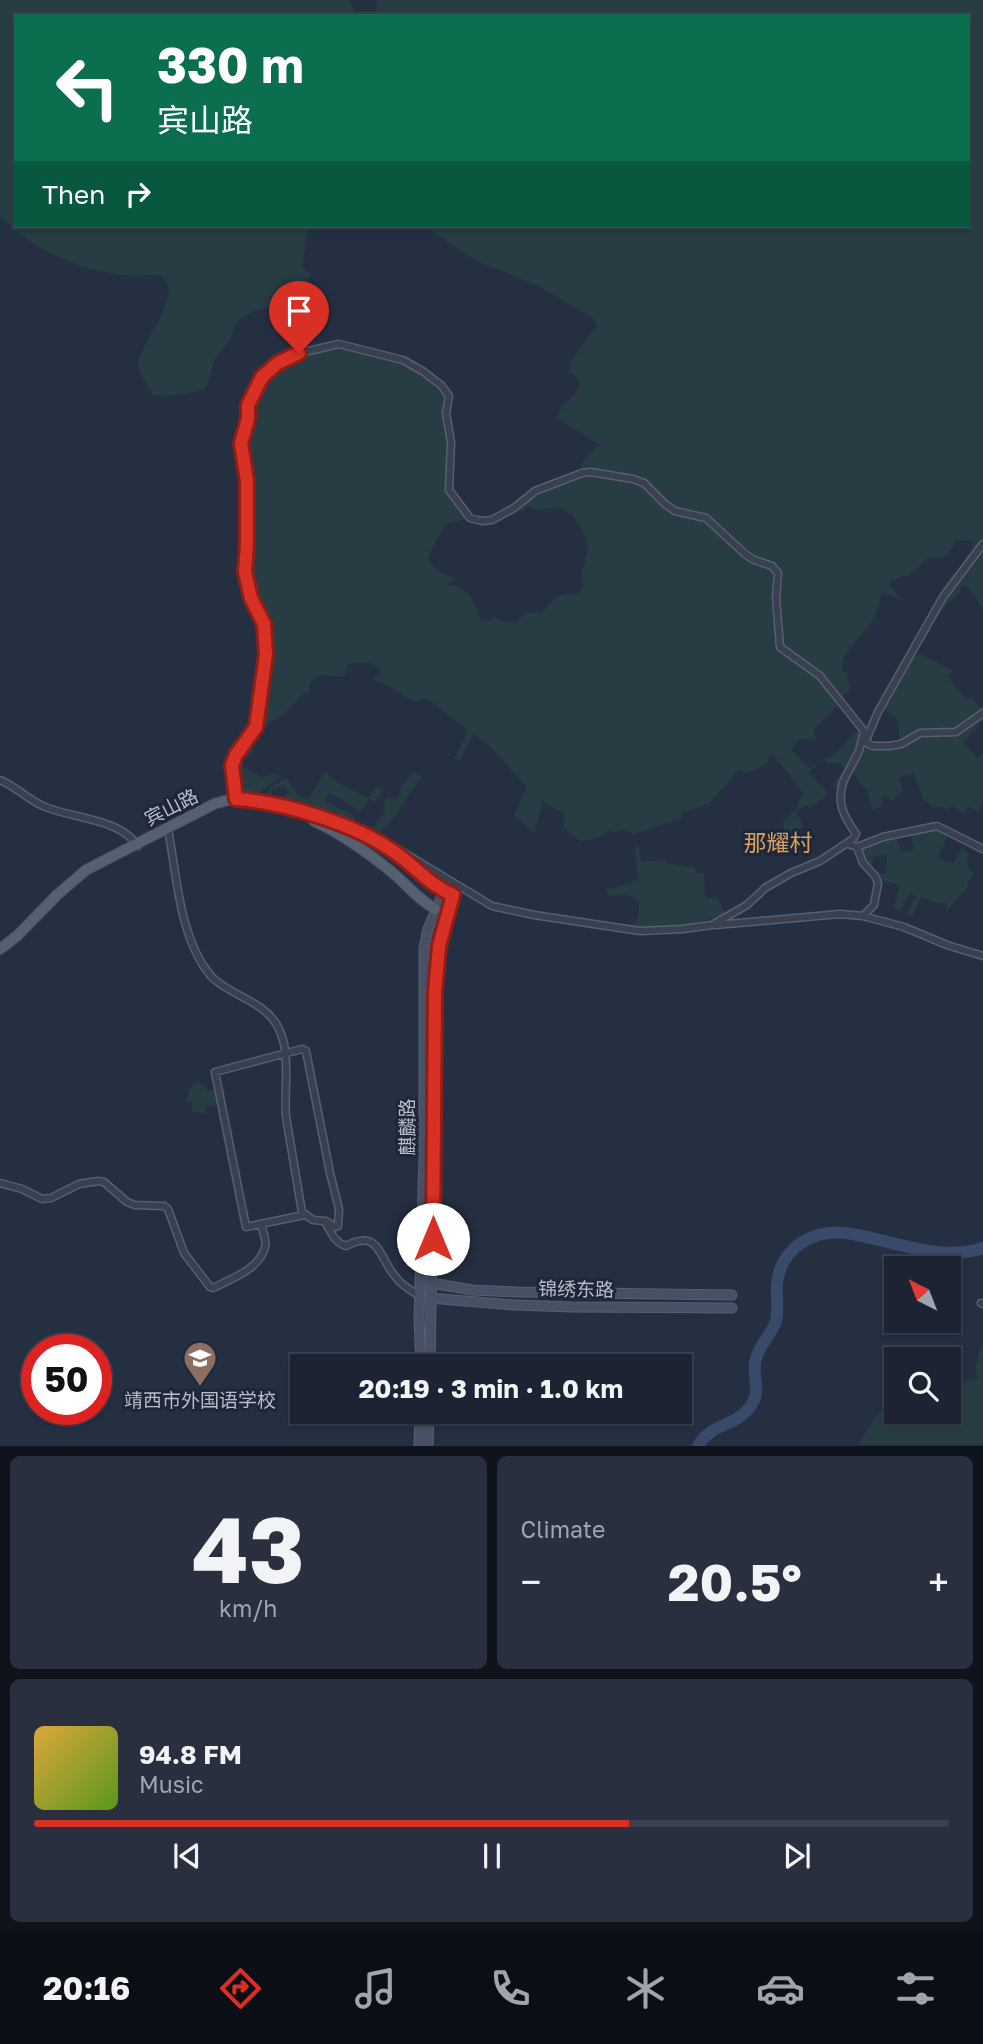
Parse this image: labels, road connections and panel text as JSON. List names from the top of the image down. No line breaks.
{"streets":{"main road":["宾山路","麒麟路","锦绣东路"]},"crossings":[["宾山路","麒麟路"],["麒麟路","锦绣东路"]],"districts":["那耀村"],"places":{"school or university":["靖西市外国语学校"]},"north":"top left","page":{"turn":["330 m","宾山路"],"then":"Then","limit":"50","trip":"20:19 · 3 min · 1.0 km","tile":[["43","km/h"],"Climate"],"heat":["−","20.5°","+"],"song":["94.8 FM","Music"],"tabs":"20:16"}}
